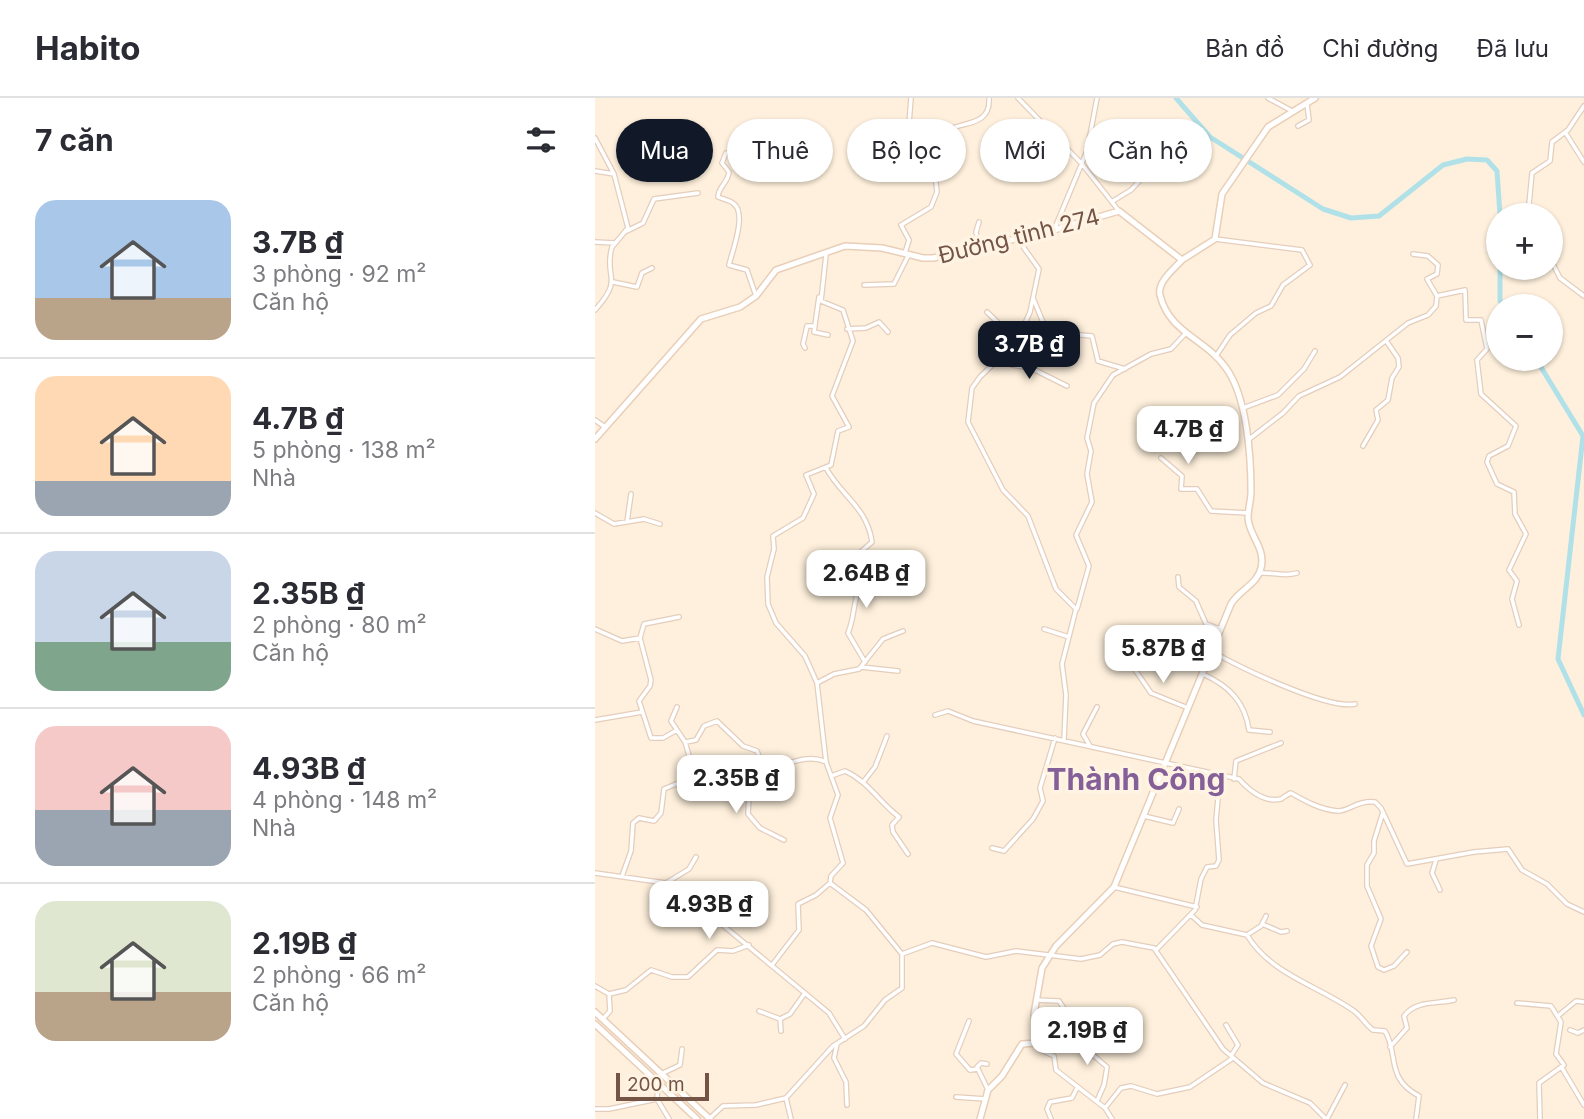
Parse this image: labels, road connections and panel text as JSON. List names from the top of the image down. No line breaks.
{"streets":{"main road":["Đường tỉnh 274"]},"districts":["Thành Công"],"scale_bar":"200 m","page":{"header":"Habito","nav":["Bản đồ","Chỉ đường","Đã lưu"],"heading":"7 căn","chip":["Mua","Thuê","Bộ lọc","Mới","Căn hộ"],"list":[{"name":"3.7B ₫","note":"3 phòng · 92 m² · Căn hộ"},{"name":"4.7B ₫","note":"5 phòng · 138 m² · Nhà"},{"name":"2.35B ₫","note":"2 phòng · 80 m² · Căn hộ"},{"name":"4.93B ₫","note":"4 phòng · 148 m² · Nhà"},{"name":"2.19B ₫","note":"2 phòng · 66 m² · Căn hộ"}],"map_buttons":["+","−"],"price":["3.7B ₫","4.7B ₫","2.64B ₫","5.87B ₫","2.35B ₫","4.93B ₫","2.19B ₫"],"scale":"200 m"}}
